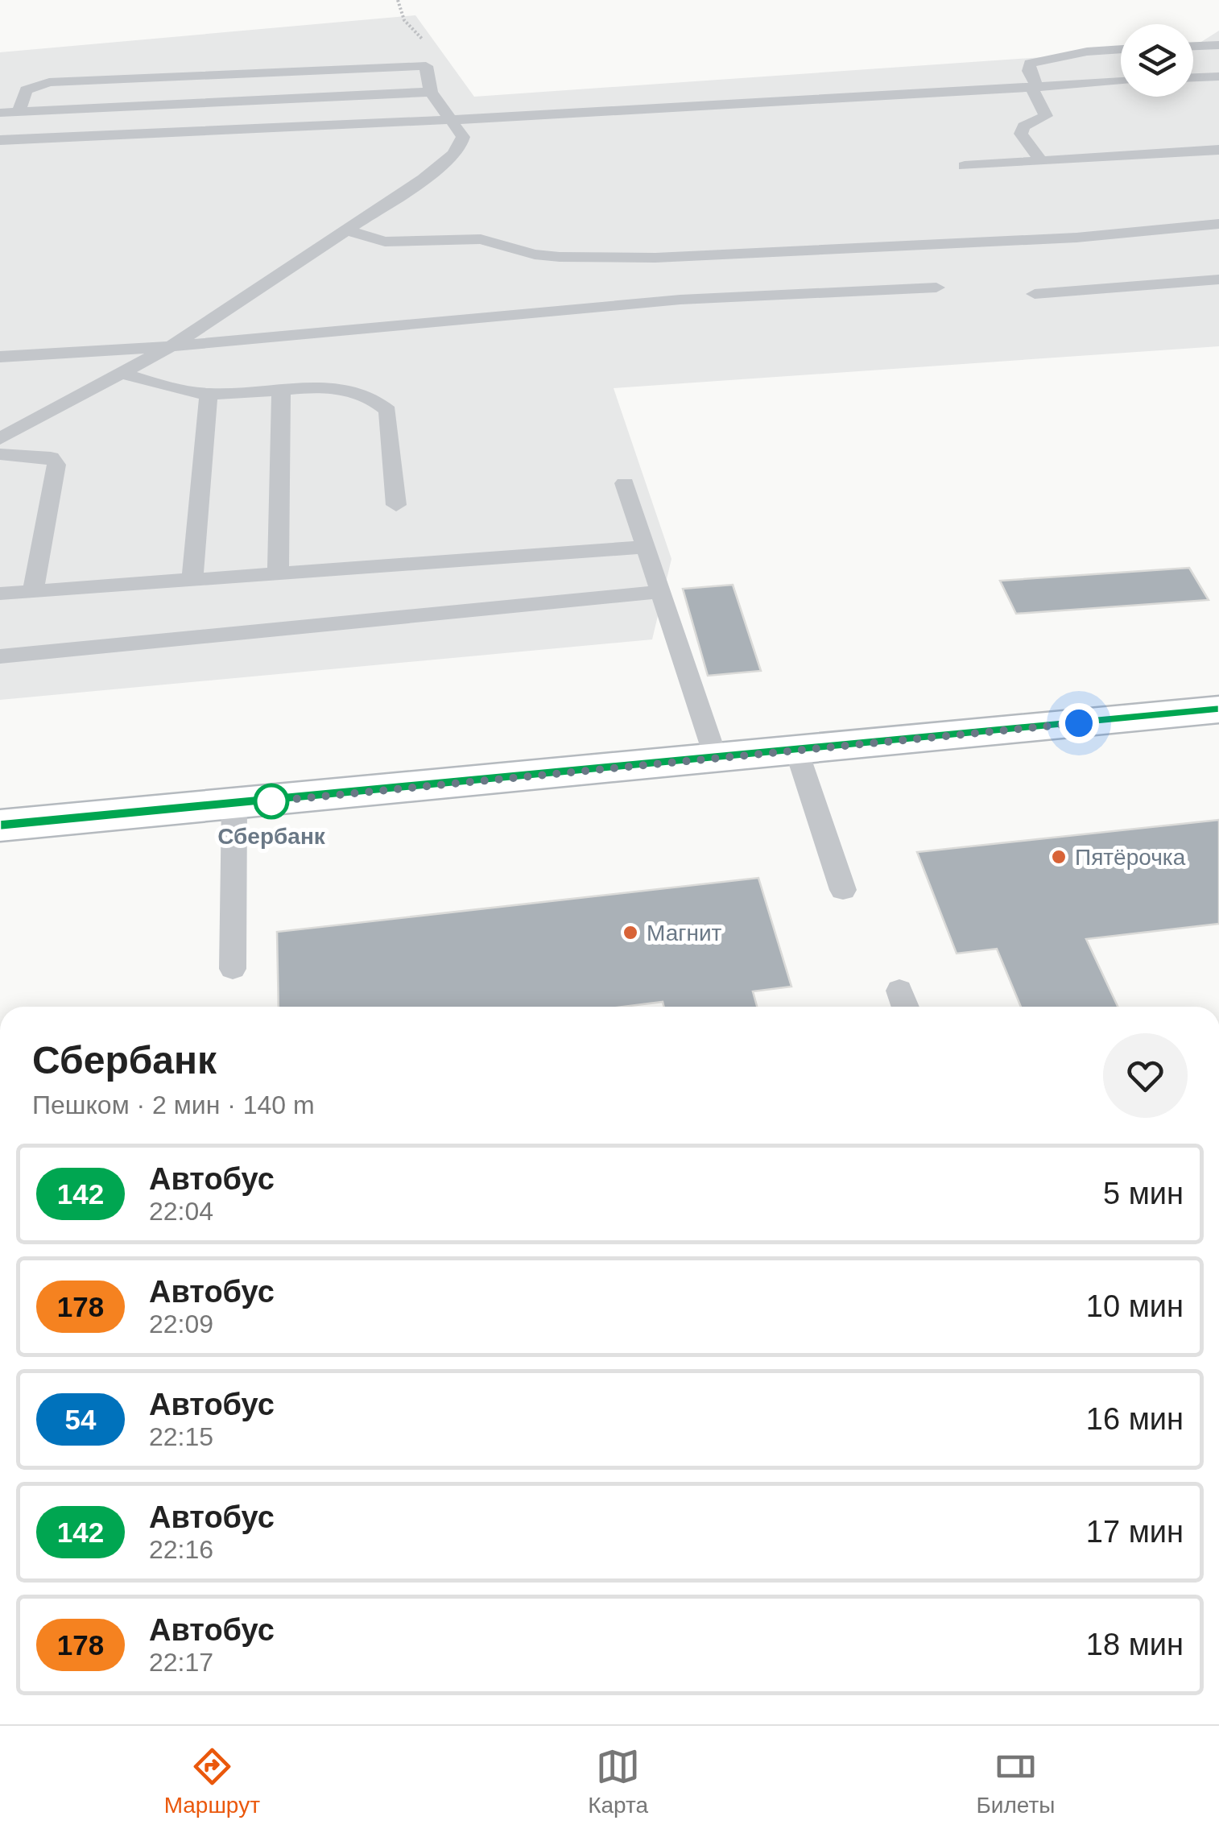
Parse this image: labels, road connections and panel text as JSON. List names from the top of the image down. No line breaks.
{"places":["Сбербанк","Пятёрочка","Магнит"],"lines":["bus line 142"],"page":{"heading":["Сбербанк","Пешком · 2 мин · 140 m"],"list":[{"mark":"142","name":"Автобус","note":"22:04","value":"5 мин"},{"mark":"178","name":"Автобус","note":"22:09","value":"10 мин"},{"mark":"54","name":"Автобус","note":"22:15","value":"16 мин"},{"mark":"142","name":"Автобус","note":"22:16","value":"17 мин"},{"mark":"178","name":"Автобус","note":"22:17","value":"18 мин"}],"tabs":["Маршрут","Карта","Билеты"]}}
